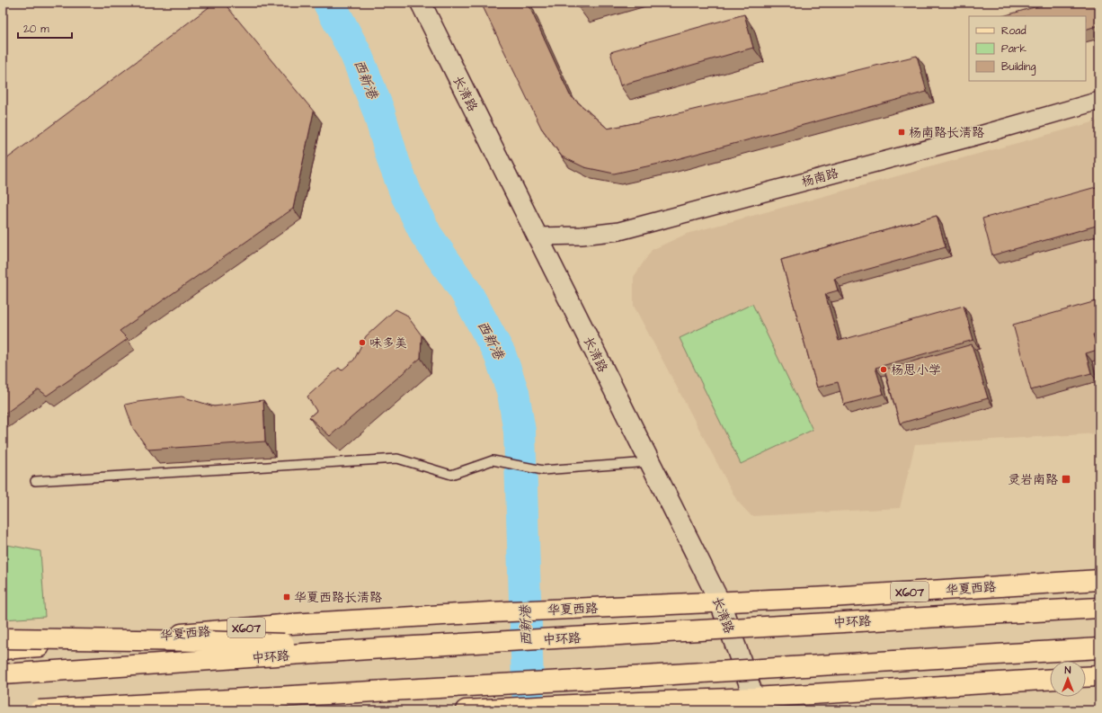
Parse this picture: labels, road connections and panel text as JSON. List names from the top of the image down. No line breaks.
{"streets":{"main road":["长清路","华夏西路","X607","中环路"],"street":["杨南路"]},"crossings":[["长清路","杨南路"],["长清路","华夏西路"]],"water":["西新港"],"places":{"transit":["杨南路长清路","灵岩南路","华夏西路长清路"],"other":["味多美","杨思小学"]},"legend":["Road","Park","Building"],"scale_bar":"20 m","north":"top"}
